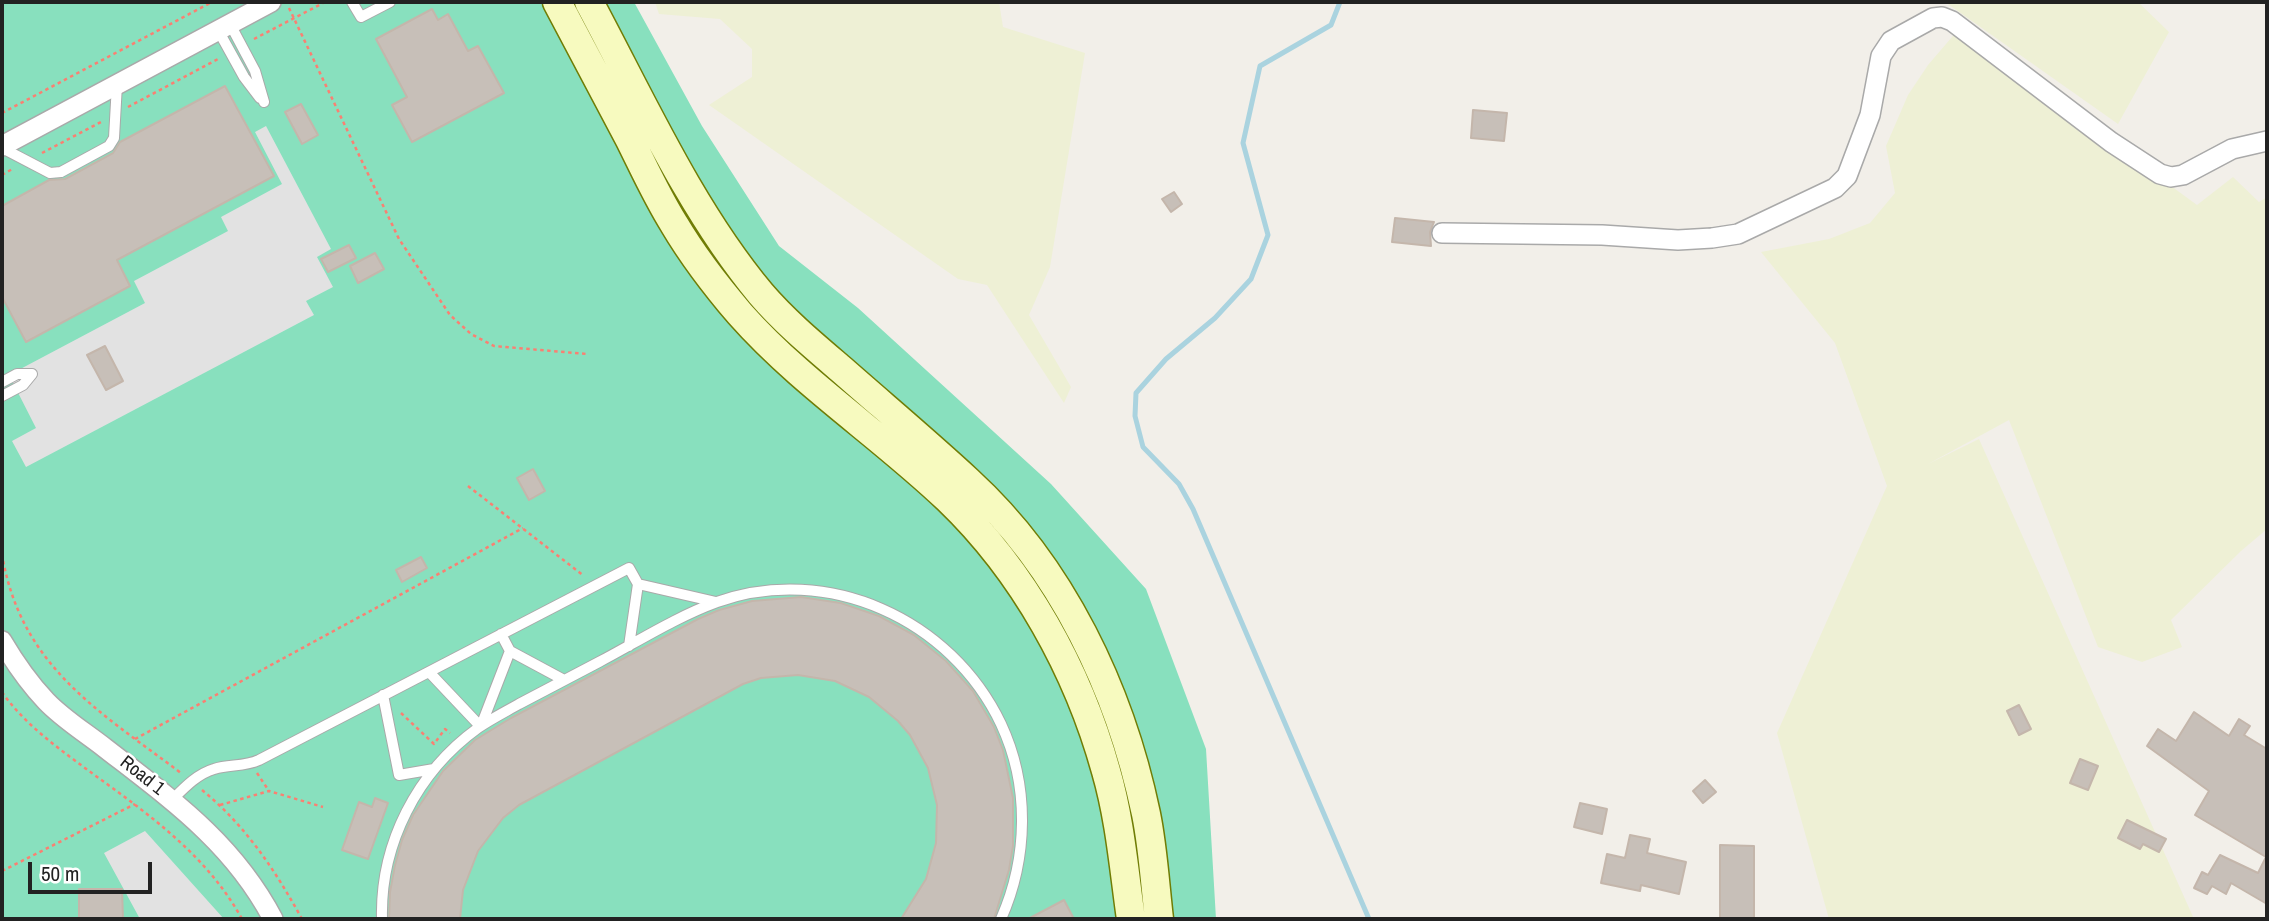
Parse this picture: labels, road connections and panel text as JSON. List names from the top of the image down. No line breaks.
{"streets":{"street":["Road 1"]},"scale_bar":"50 m"}
